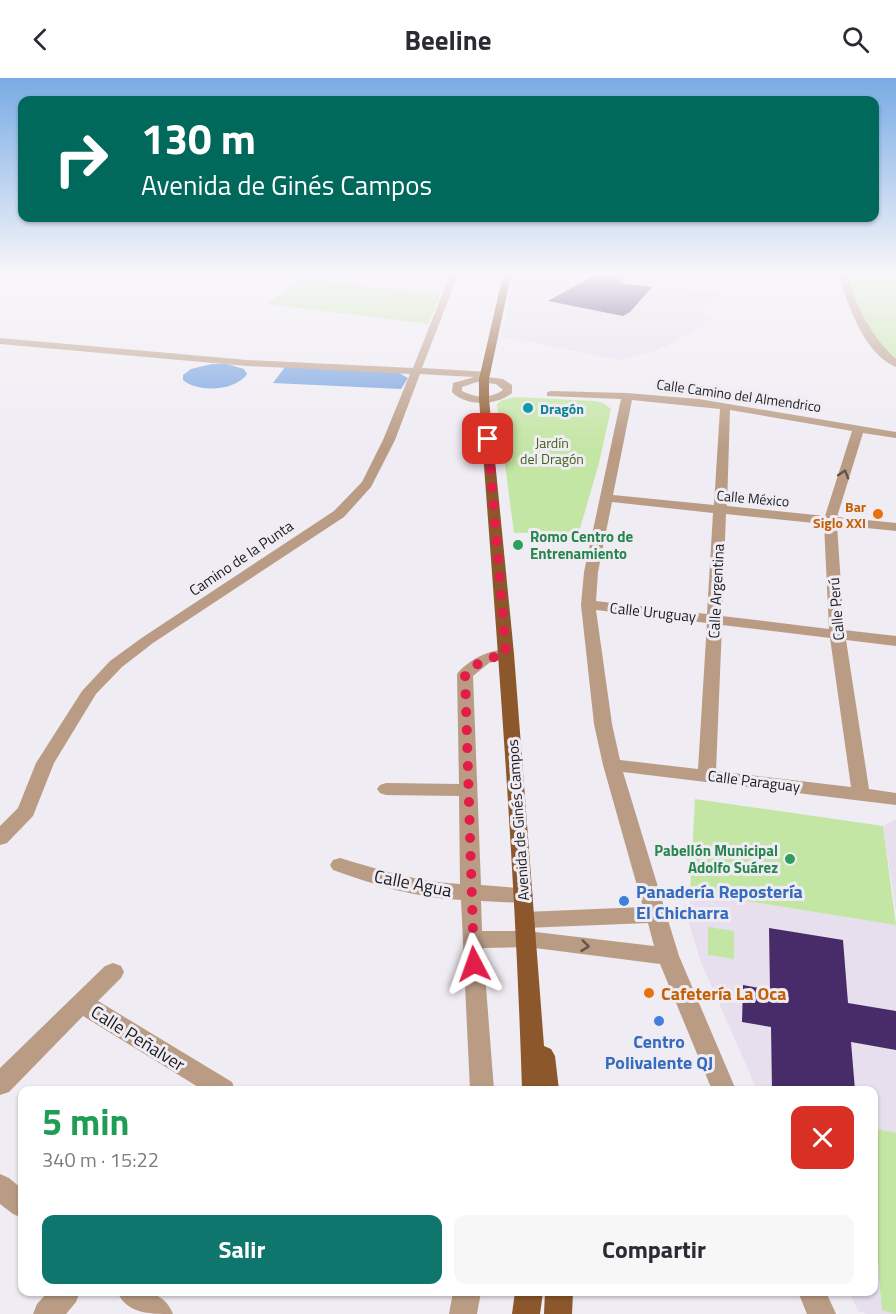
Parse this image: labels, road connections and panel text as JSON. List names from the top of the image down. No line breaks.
{"streets":{"main road":["Avenida de Ginés Campos"],"street":["Calle Camino del Almendrico","Calle México","Camino de la Punta","Calle Argentina","Calle Perú","Calle Uruguay","Calle Paraguay","Calle Agua","Calle Peñalver"]},"crossings":[["Calle Camino del Almendrico","Calle Argentina"],["Calle Camino del Almendrico","Calle Perú"],["Calle México","Calle Argentina"],["Calle México","Calle Perú"],["Calle Argentina","Calle Uruguay"],["Calle Argentina","Calle Paraguay"],["Calle Perú","Calle Uruguay"],["Calle Perú","Calle Paraguay"],["Avenida de Ginés Campos","Calle Agua"]],"parks":["Jardín del Dragón"],"places":["Dragón","Bar Siglo XXI","Romo Centro de Entrenamiento","Pabellón Municipal Adolfo Suárez","Panadería Repostería El Chicharra","Cafetería La Oca","Centro Polivalente QJ"],"page":{"header":"Beeline","turn":["130 m","Avenida de Ginés Campos"],"heading":["5 min","340 m · 15:22"],"buttons":["Salir","Compartir"]}}
